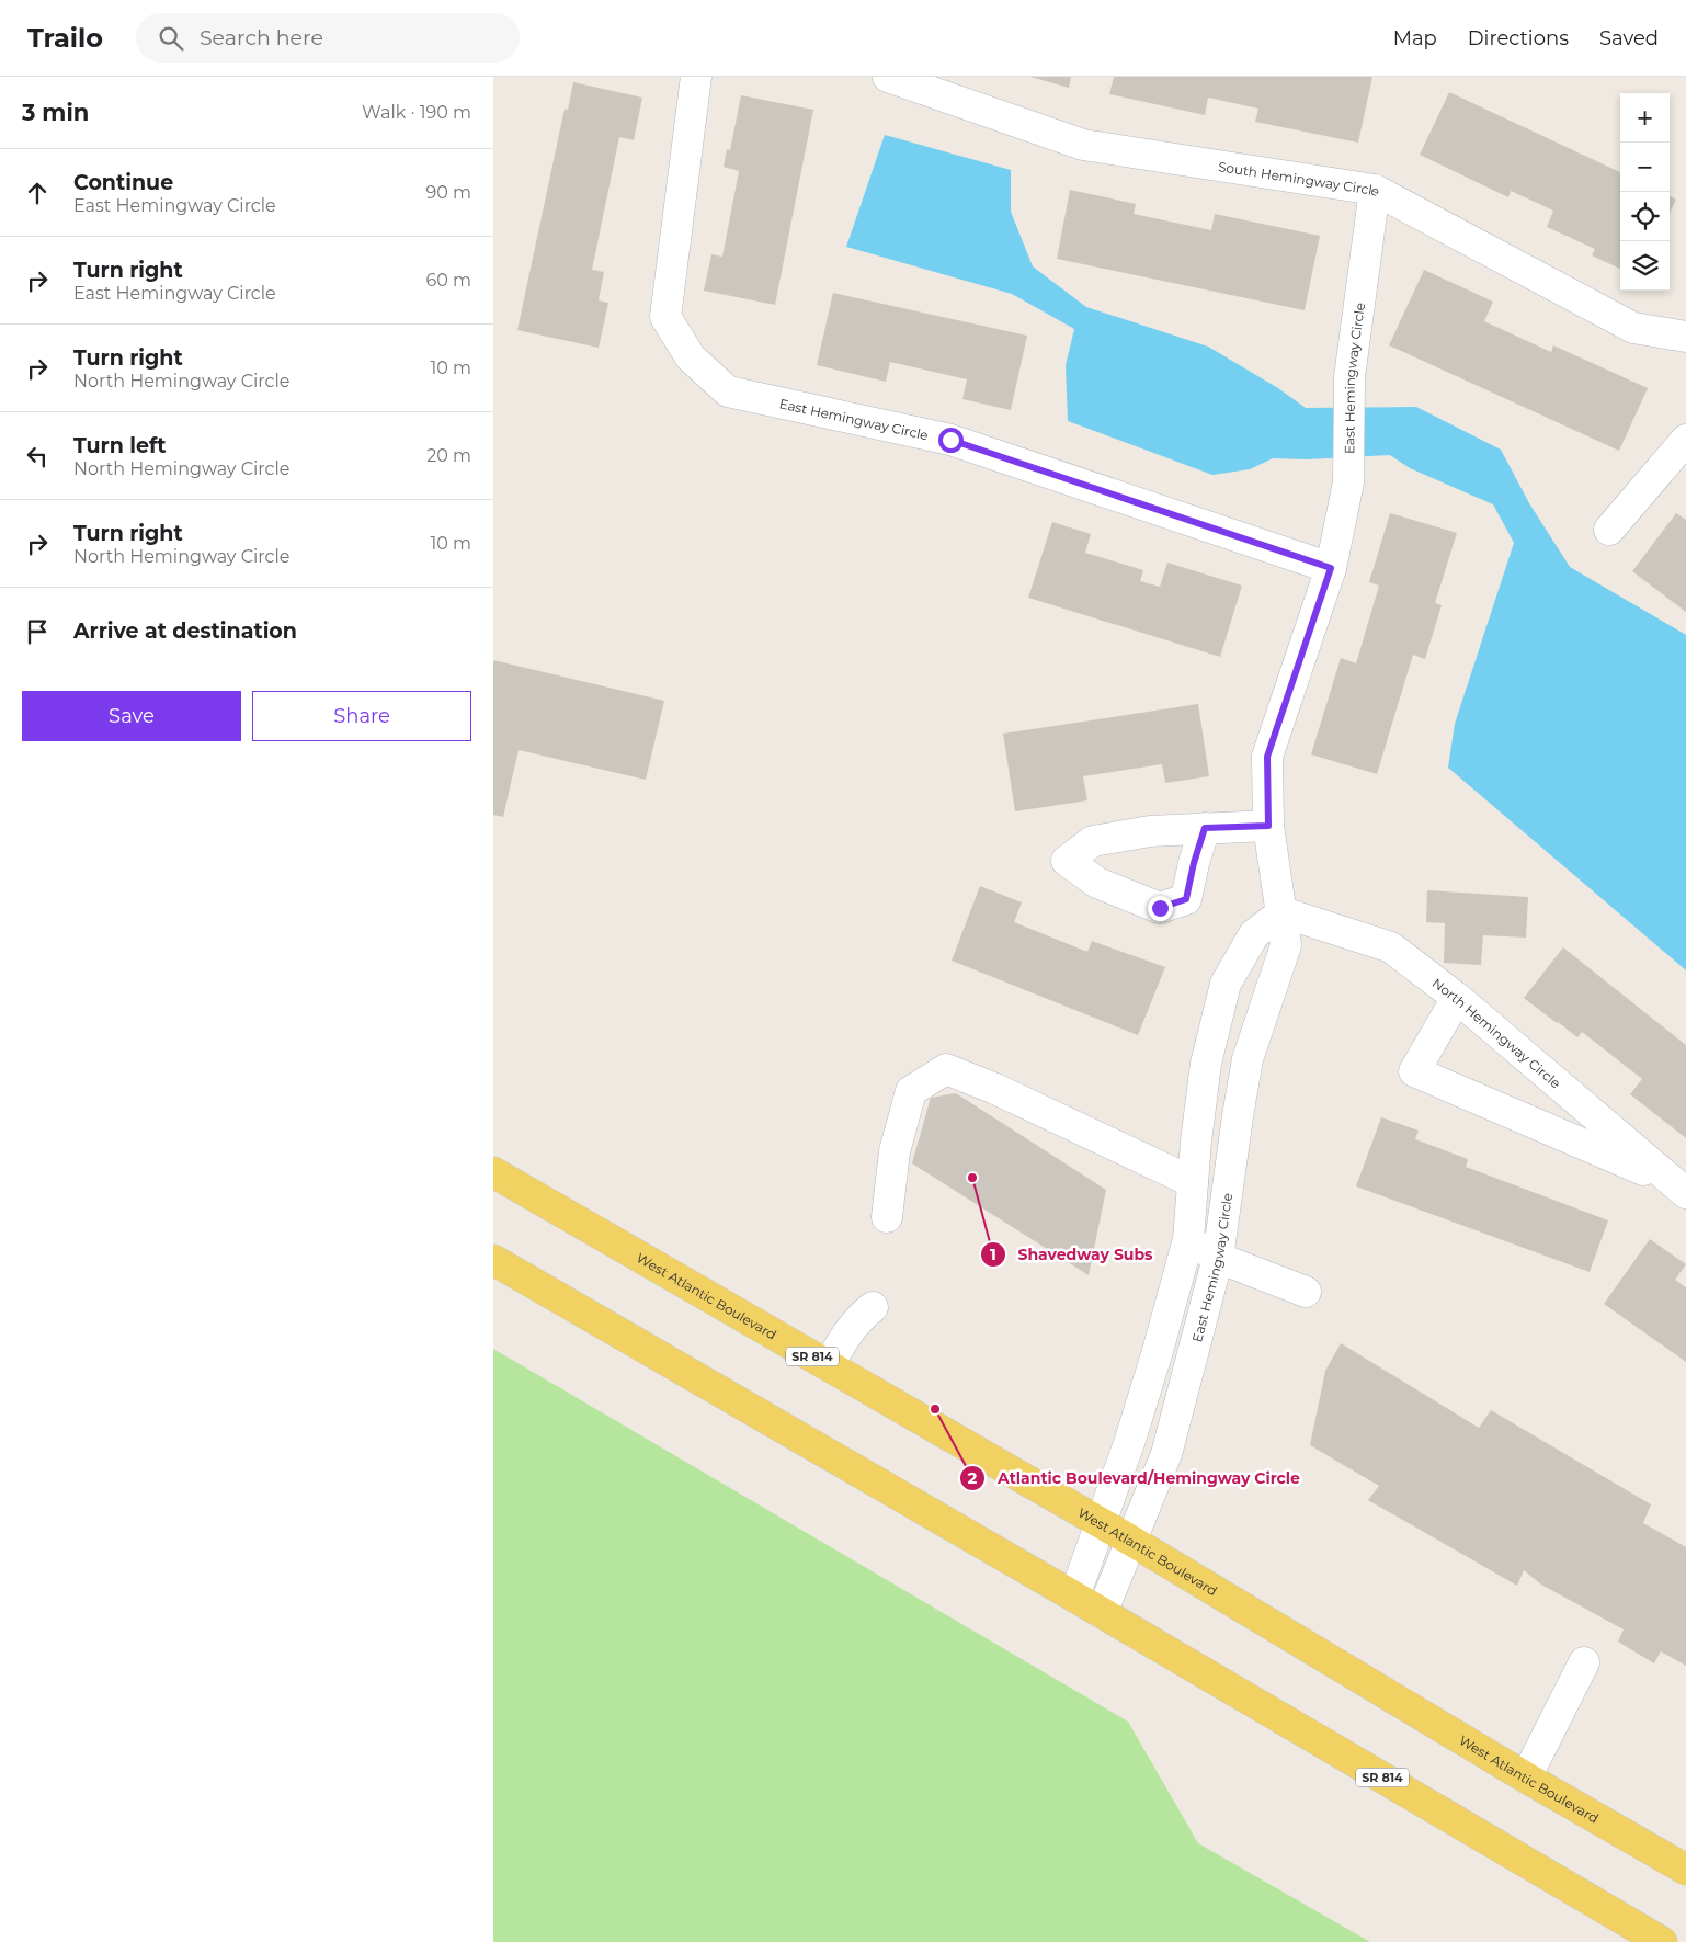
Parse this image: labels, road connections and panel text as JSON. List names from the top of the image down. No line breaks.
{"streets":{"main road":["West Atlantic Boulevard","SR 814"],"street":["South Hemingway Circle","East Hemingway Circle","North Hemingway Circle"]},"crossings":[["South Hemingway Circle","East Hemingway Circle"],["East Hemingway Circle","North Hemingway Circle"],["East Hemingway Circle","West Atlantic Boulevard"],["East Hemingway Circle","SR 814"]],"places":["Shavedway Subs","Atlantic Boulevard/Hemingway Circle"],"page":{"header":"Trailo","search":"Search here","nav":["Map","Directions","Saved"],"heading":["3 min","Walk · 190 m"],"map_buttons":["+","−"],"list":[["Continue","East Hemingway Circle","90 m"],["Turn right","East Hemingway Circle","60 m"],["Turn right","North Hemingway Circle","10 m"],["Turn left","North Hemingway Circle","20 m"],["Turn right","North Hemingway Circle","10 m"],"Arrive at destination"],"buttons":["Save","Share"]}}
